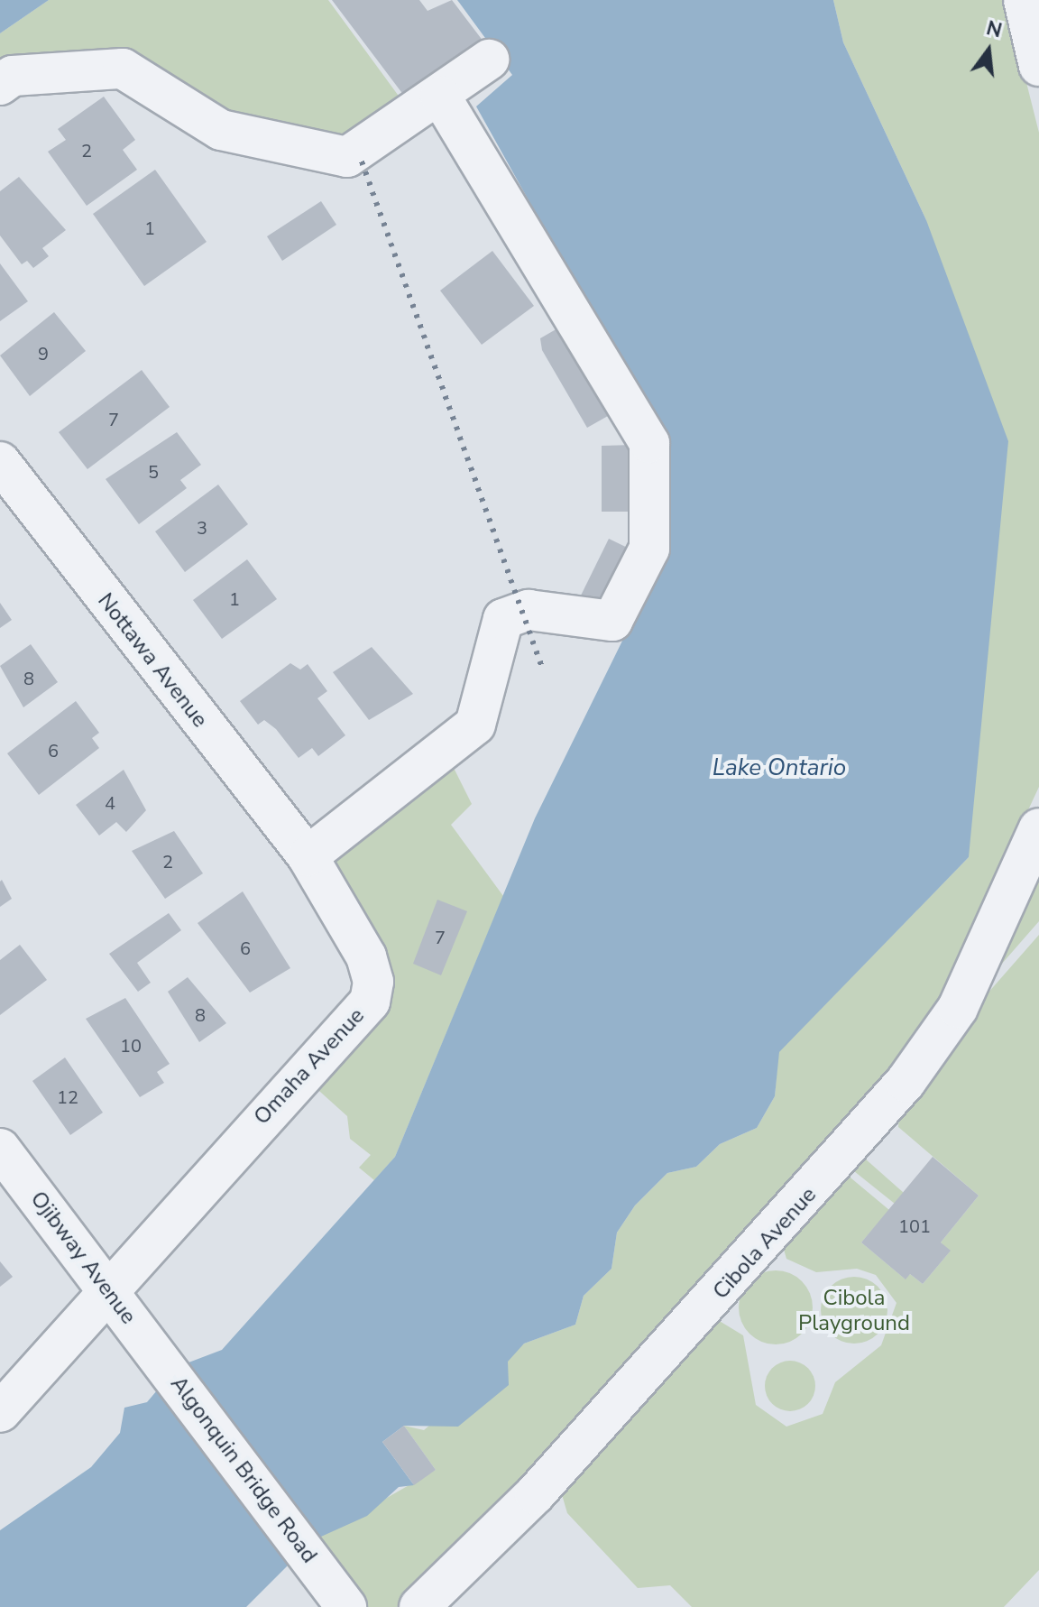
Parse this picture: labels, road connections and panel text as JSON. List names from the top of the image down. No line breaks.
{"streets":{"street":["Nottawa Avenue","Omaha Avenue","Cibola Avenue","Ojibway Avenue","Algonquin Bridge Road"]},"crossings":[["Nottawa Avenue","Omaha Avenue"],["Omaha Avenue","Ojibway Avenue"],["Ojibway Avenue","Algonquin Bridge Road"]],"water":["Lake Ontario"],"parks":["Cibola Playground"],"house_numbers":["2","1","9","7","5","3","1","8","6","4","2","7","6","8","10","12","101"],"north":"top"}
